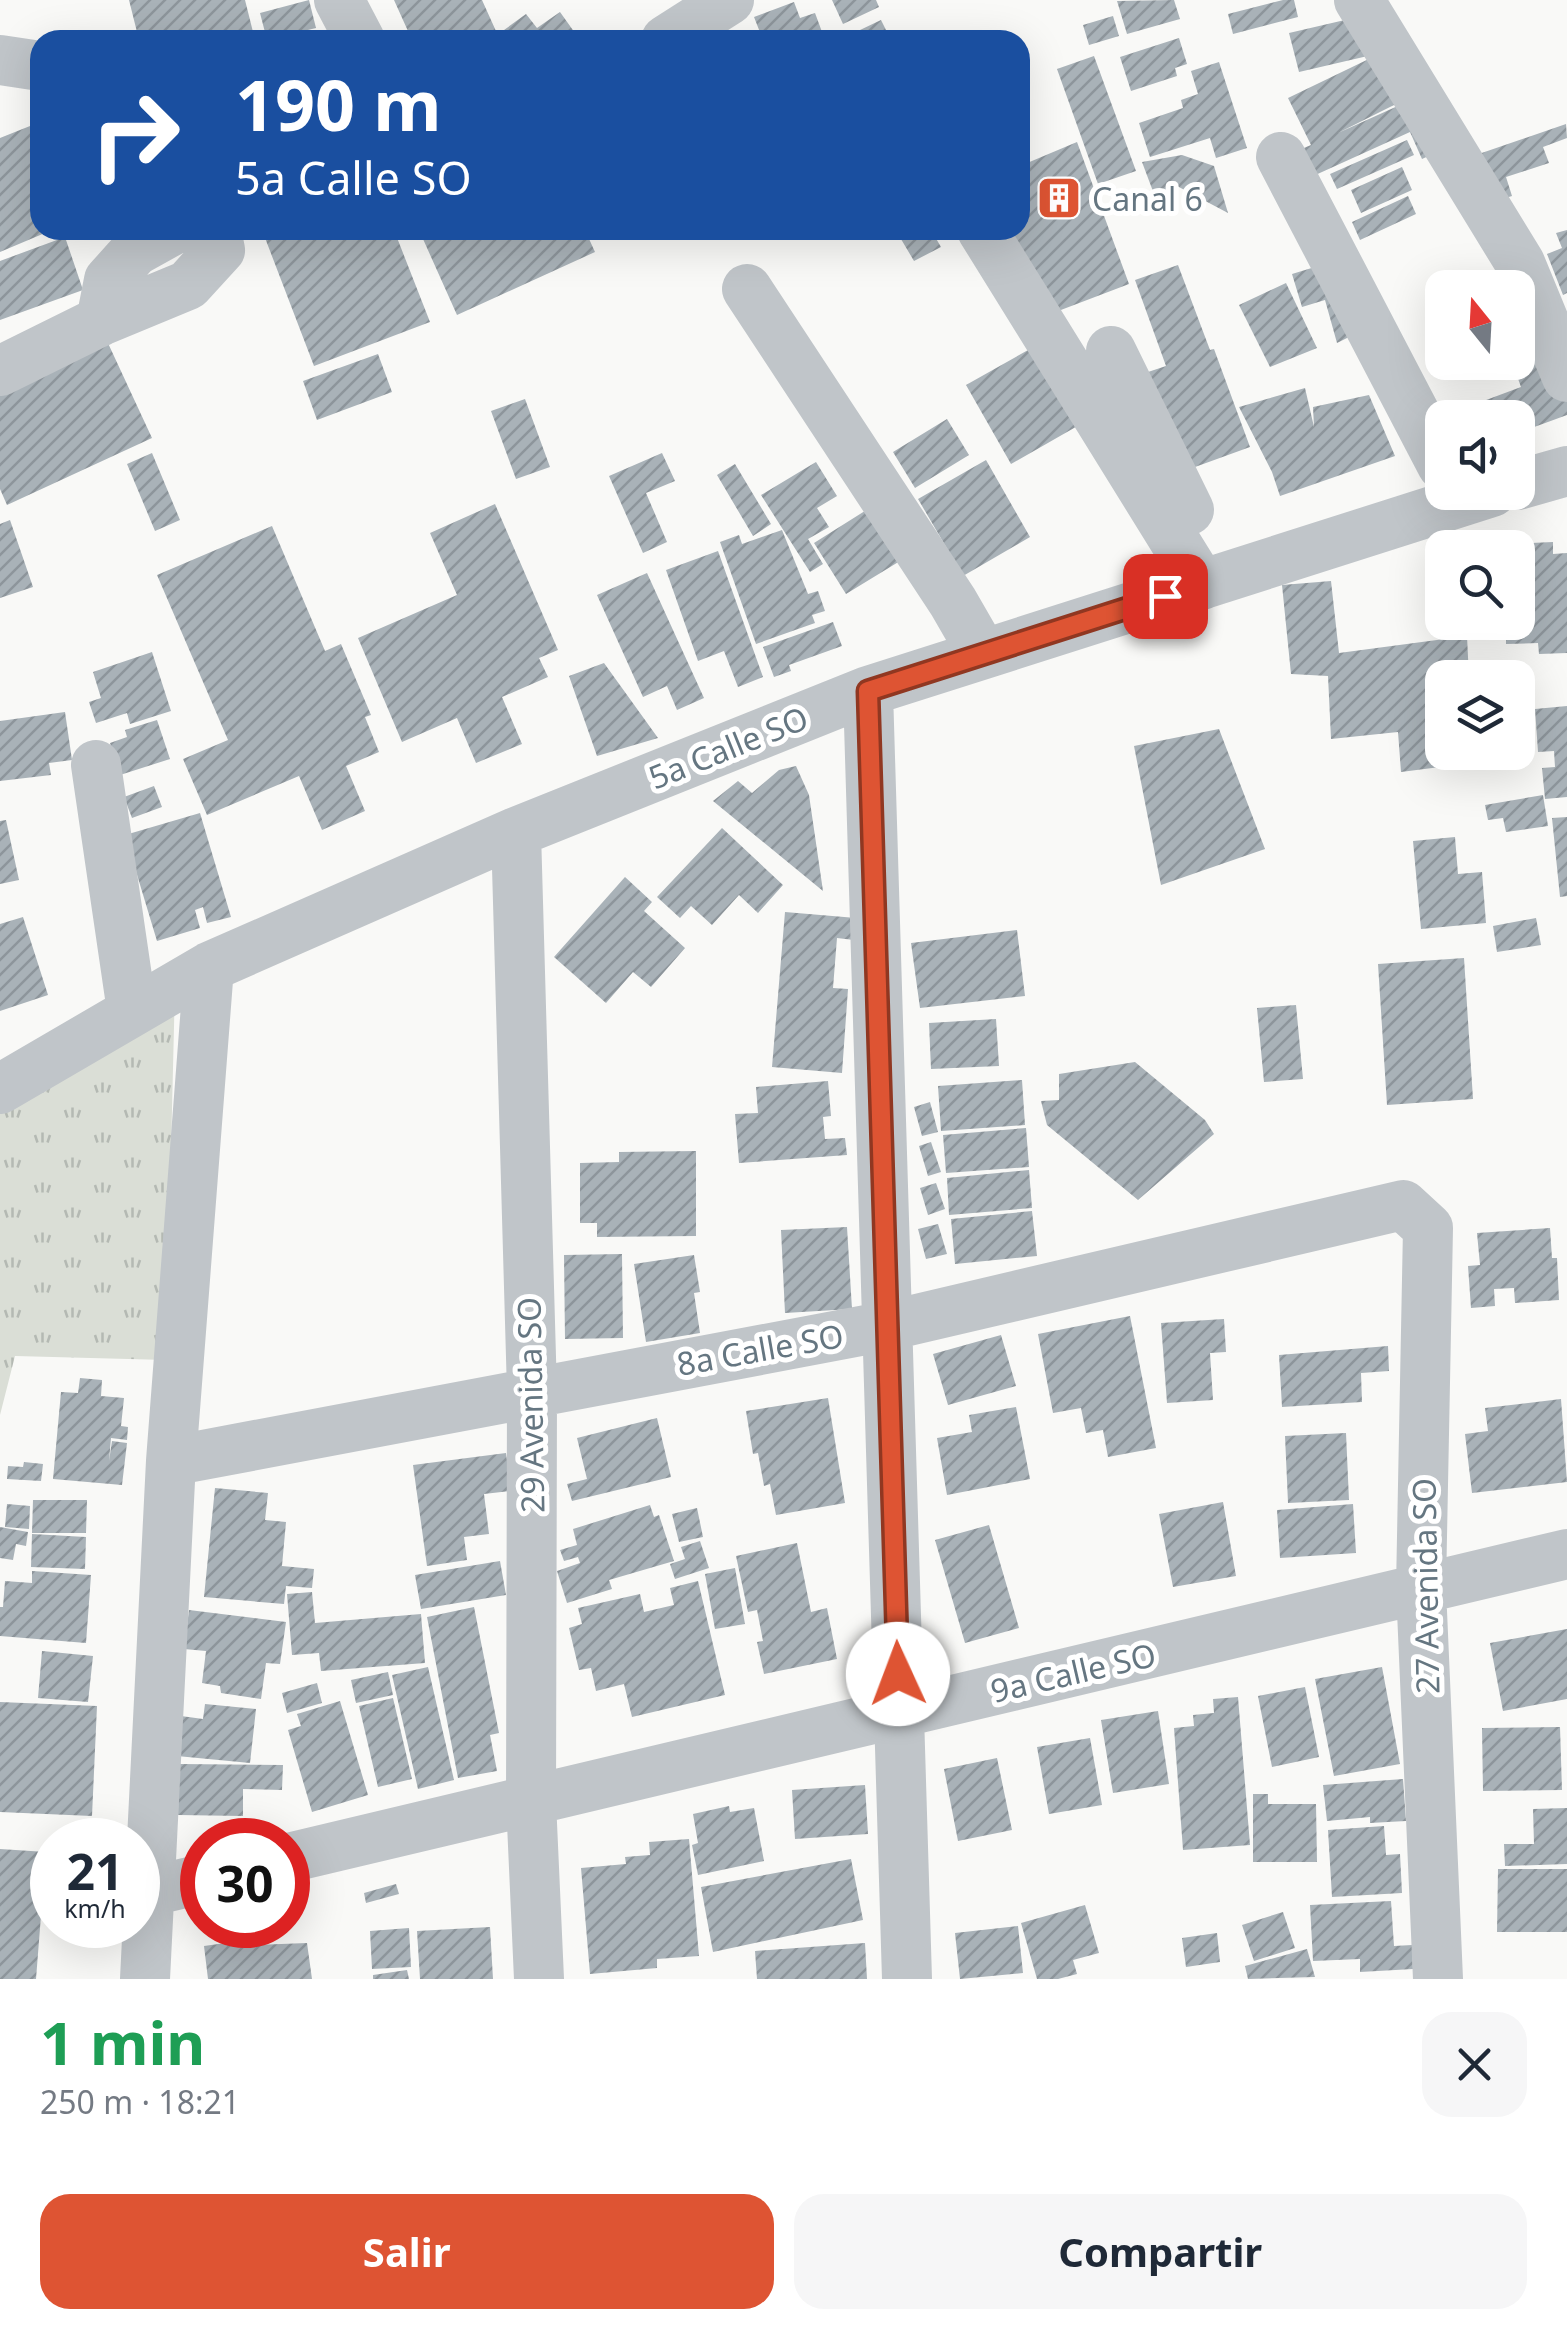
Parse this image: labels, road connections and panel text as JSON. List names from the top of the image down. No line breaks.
{"streets":{"street":["5a Calle SO","8a Calle SO","29 Avenida SO","27 Avenida SO","9a Calle SO"]},"crossings":[["5a Calle SO","29 Avenida SO"],["8a Calle SO","29 Avenida SO"],["8a Calle SO","27 Avenida SO"],["29 Avenida SO","9a Calle SO"],["27 Avenida SO","9a Calle SO"]],"places":{"building":["Canal 6"]},"north":"top","page":{"turn":["190 m","5a Calle SO"],"speed":"21 km/h","limit":"30","heading":["1 min","250 m · 18:21"],"buttons":["Salir","Compartir"]}}
